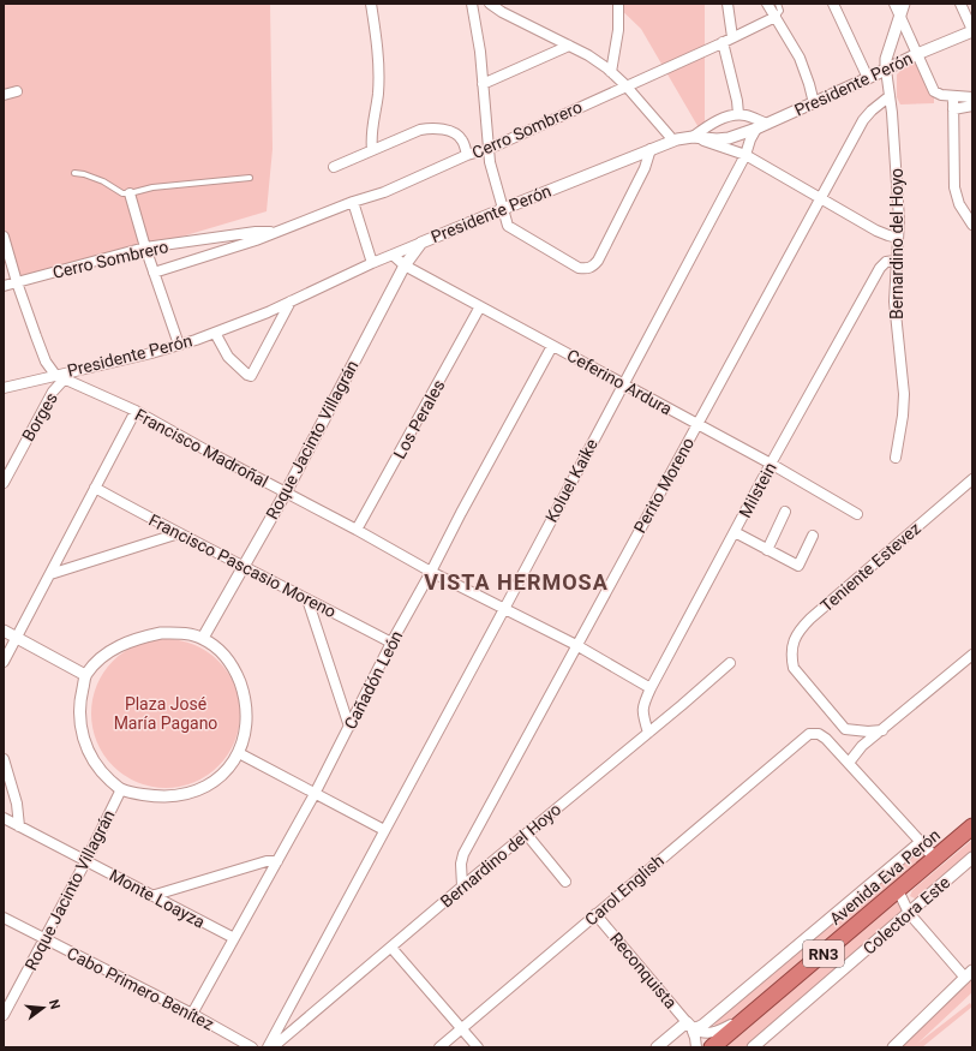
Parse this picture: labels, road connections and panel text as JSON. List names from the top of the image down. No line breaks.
{"streets":{"highway":["Avenida Eva Perón","RN3"],"street":["Presidente Perón","Cerro Sombrero","Bernardino del Hoyo","Ceferino Ardura","Borges","Los Perales","Roque Jacinto Villagrán","Francisco Madroñal","Koluel Kaike","Perito Moreno","Milstein","Francisco Pascasio Moreno","Teniente Estevez","Cañadón León","Carol English","Monte Loayza","Colectora Este","Reconquista","Cabo Primero Benítez"]},"crossings":[["Presidente Perón","Bernardino del Hoyo"],["Presidente Perón","Borges"],["Presidente Perón","Roque Jacinto Villagrán"],["Presidente Perón","Francisco Madroñal"],["Presidente Perón","Koluel Kaike"],["Bernardino del Hoyo","Perito Moreno"],["Bernardino del Hoyo","Milstein"],["Ceferino Ardura","Los Perales"],["Ceferino Ardura","Roque Jacinto Villagrán"],["Ceferino Ardura","Koluel Kaike"],["Ceferino Ardura","Perito Moreno"],["Ceferino Ardura","Milstein"],["Ceferino Ardura","Cañadón León"],["Borges","Francisco Madroñal"],["Los Perales","Francisco Madroñal"],["Roque Jacinto Villagrán","Francisco Madroñal"],["Roque Jacinto Villagrán","Francisco Pascasio Moreno"],["Roque Jacinto Villagrán","Monte Loayza"],["Roque Jacinto Villagrán","Cabo Primero Benítez"],["Francisco Madroñal","Koluel Kaike"],["Francisco Madroñal","Perito Moreno"],["Francisco Madroñal","Milstein"],["Francisco Madroñal","Cañadón León"],["Francisco Pascasio Moreno","Cañadón León"],["Cañadón León","Monte Loayza"],["Cañadón León","Cabo Primero Benítez"],["Avenida Eva Perón","Reconquista"],["Carol English","Reconquista"]],"districts":["VISTA HERMOSA"],"parks":["Plaza José María Pagano"],"north":"right"}
